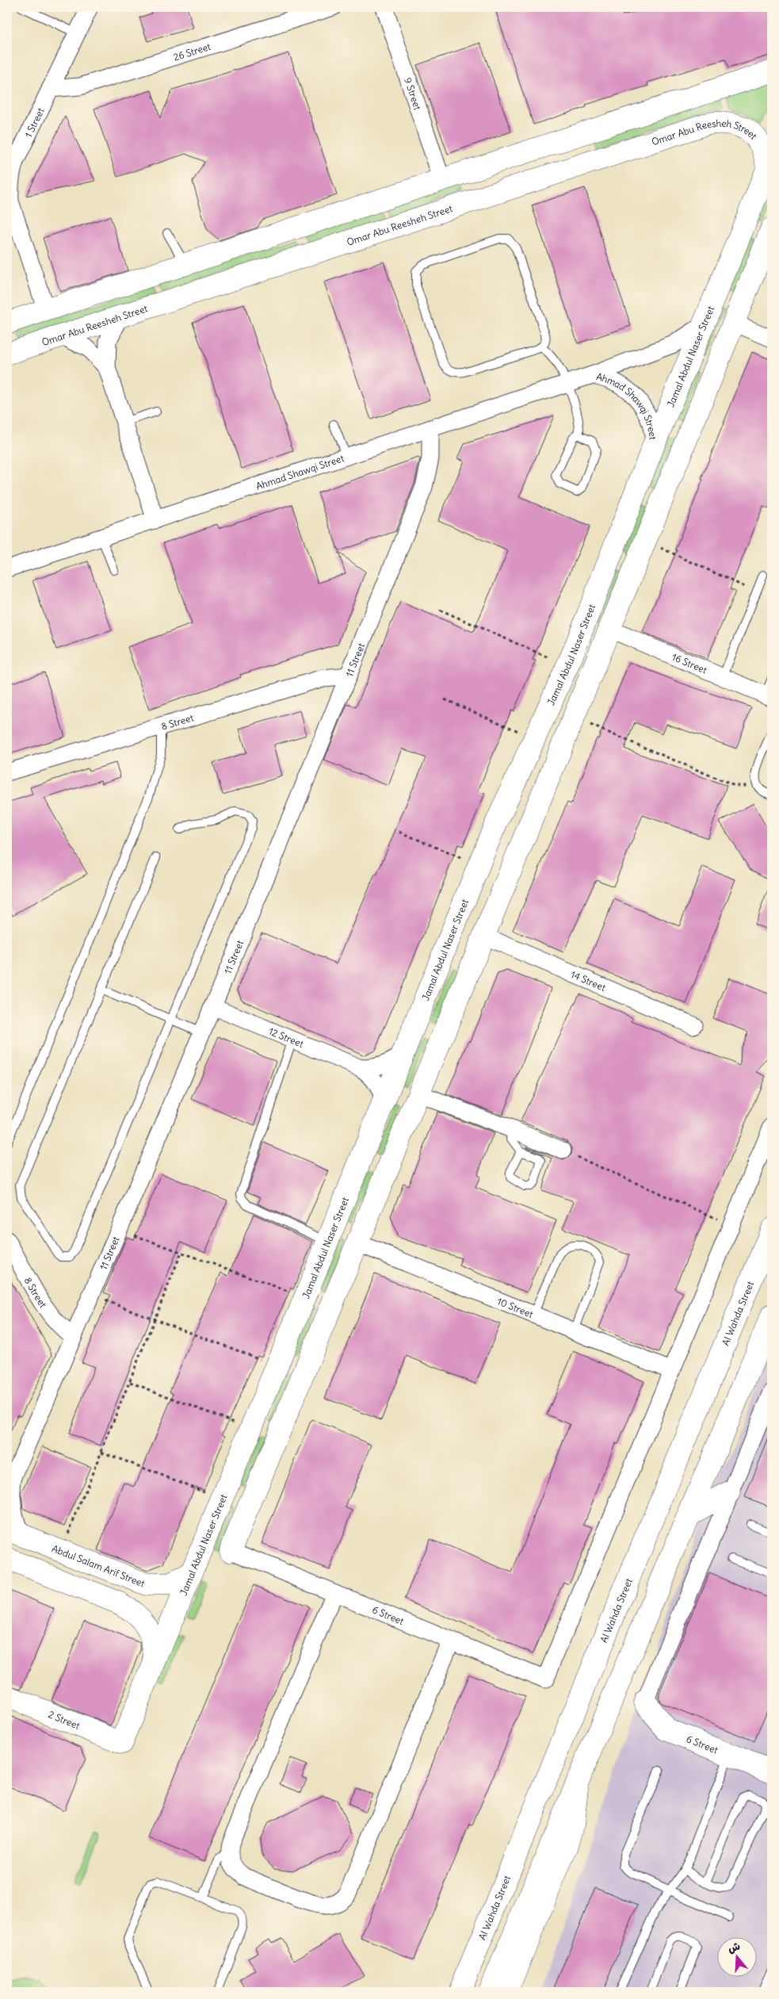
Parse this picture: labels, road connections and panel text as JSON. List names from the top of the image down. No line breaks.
{"streets":{"main road":["Omar Abu Reesheh Street","Jamal Abdul Naser Street","Al Wahda Street","Abdul Salam Arif Street","6 Street","2 Street"],"street":["26 Street","9 Street","1 Street","Ahmad Shawqi Street","11 Street","16 Street","8 Street","14 Street","12 Street","10 Street"]},"crossings":[["26 Street","1 Street"],["Omar Abu Reesheh Street","Jamal Abdul Naser Street"],["Jamal Abdul Naser Street","Ahmad Shawqi Street"],["Jamal Abdul Naser Street","12 Street"],["Jamal Abdul Naser Street","Abdul Salam Arif Street"],["Jamal Abdul Naser Street","2 Street"],["Ahmad Shawqi Street","11 Street"],["11 Street","8 Street"],["11 Street","12 Street"],["11 Street","Abdul Salam Arif Street"],["10 Street","6 Street"]],"north":"top"}
